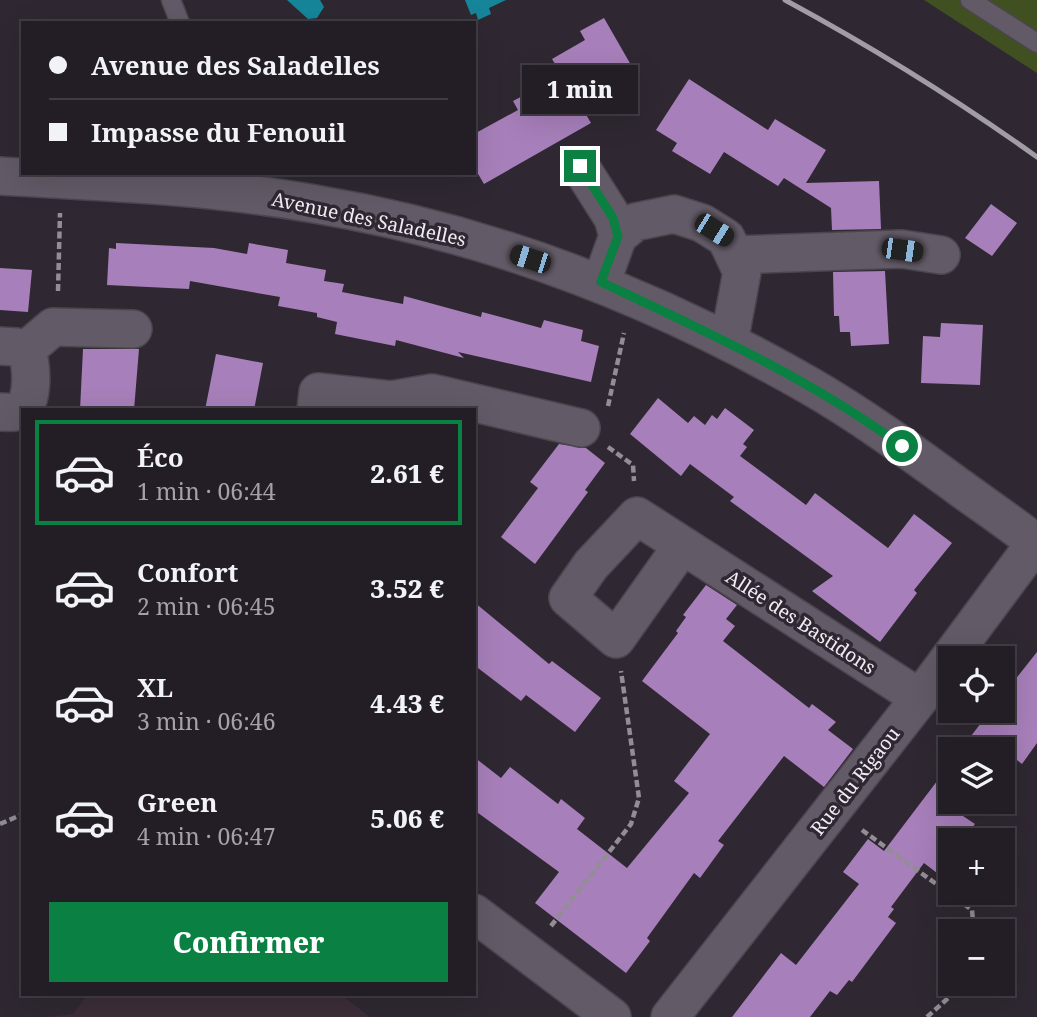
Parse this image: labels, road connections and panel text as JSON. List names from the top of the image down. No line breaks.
{"streets":{"street":["Avenue des Saladelles","Allée des Bastidons","Rue du Rigaou"]},"crossings":[["Avenue des Saladelles","Rue du Rigaou"],["Allée des Bastidons","Rue du Rigaou"]],"page":{"banner":["Avenue des Saladelles","Impasse du Fenouil"],"bubble":"1 min","list":[{"name":"Éco","note":"1 min · 06:44","value":"2.61 €"},{"name":"Confort","note":"2 min · 06:45","value":"3.52 €"},{"name":"XL","note":"3 min · 06:46","value":"4.43 €"},{"name":"Green","note":"4 min · 06:47","value":"5.06 €"}],"map_buttons":["+","−"],"buttons":"Confirmer"}}
